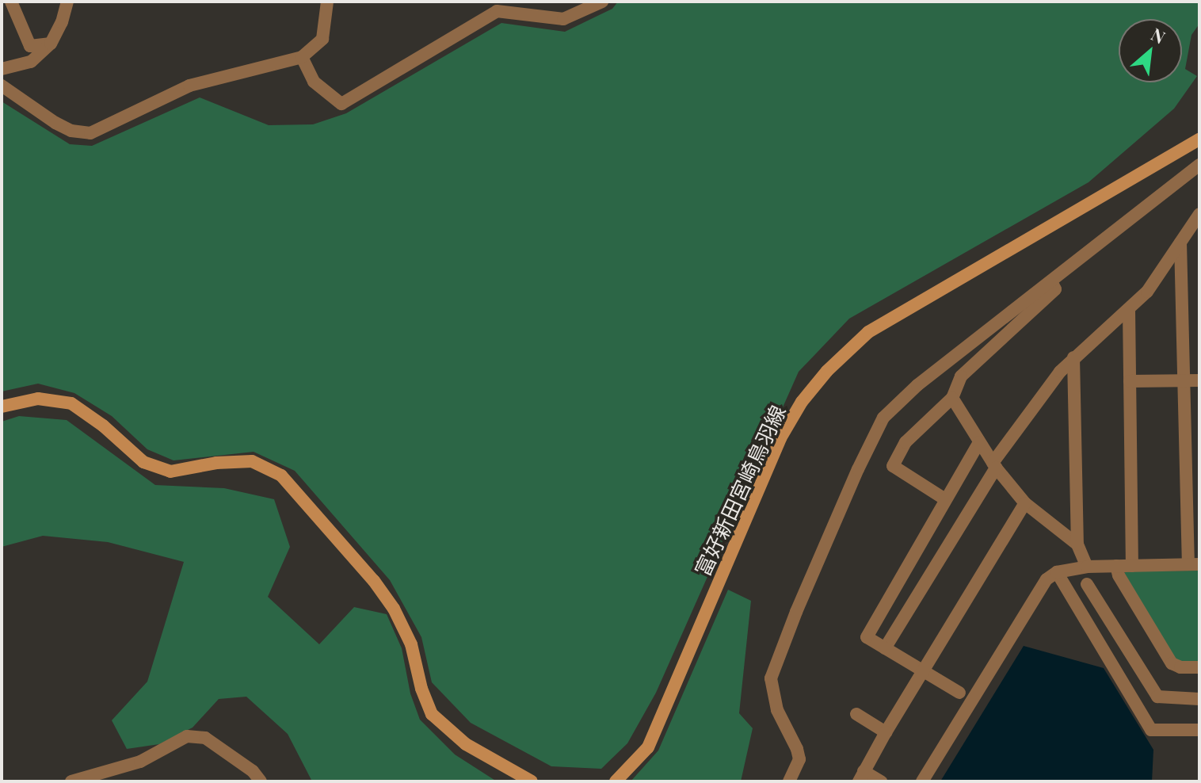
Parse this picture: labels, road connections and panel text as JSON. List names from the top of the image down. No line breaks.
{"streets":{"main road":["富好新田宮崎鳥羽線"]},"north":"top right"}
